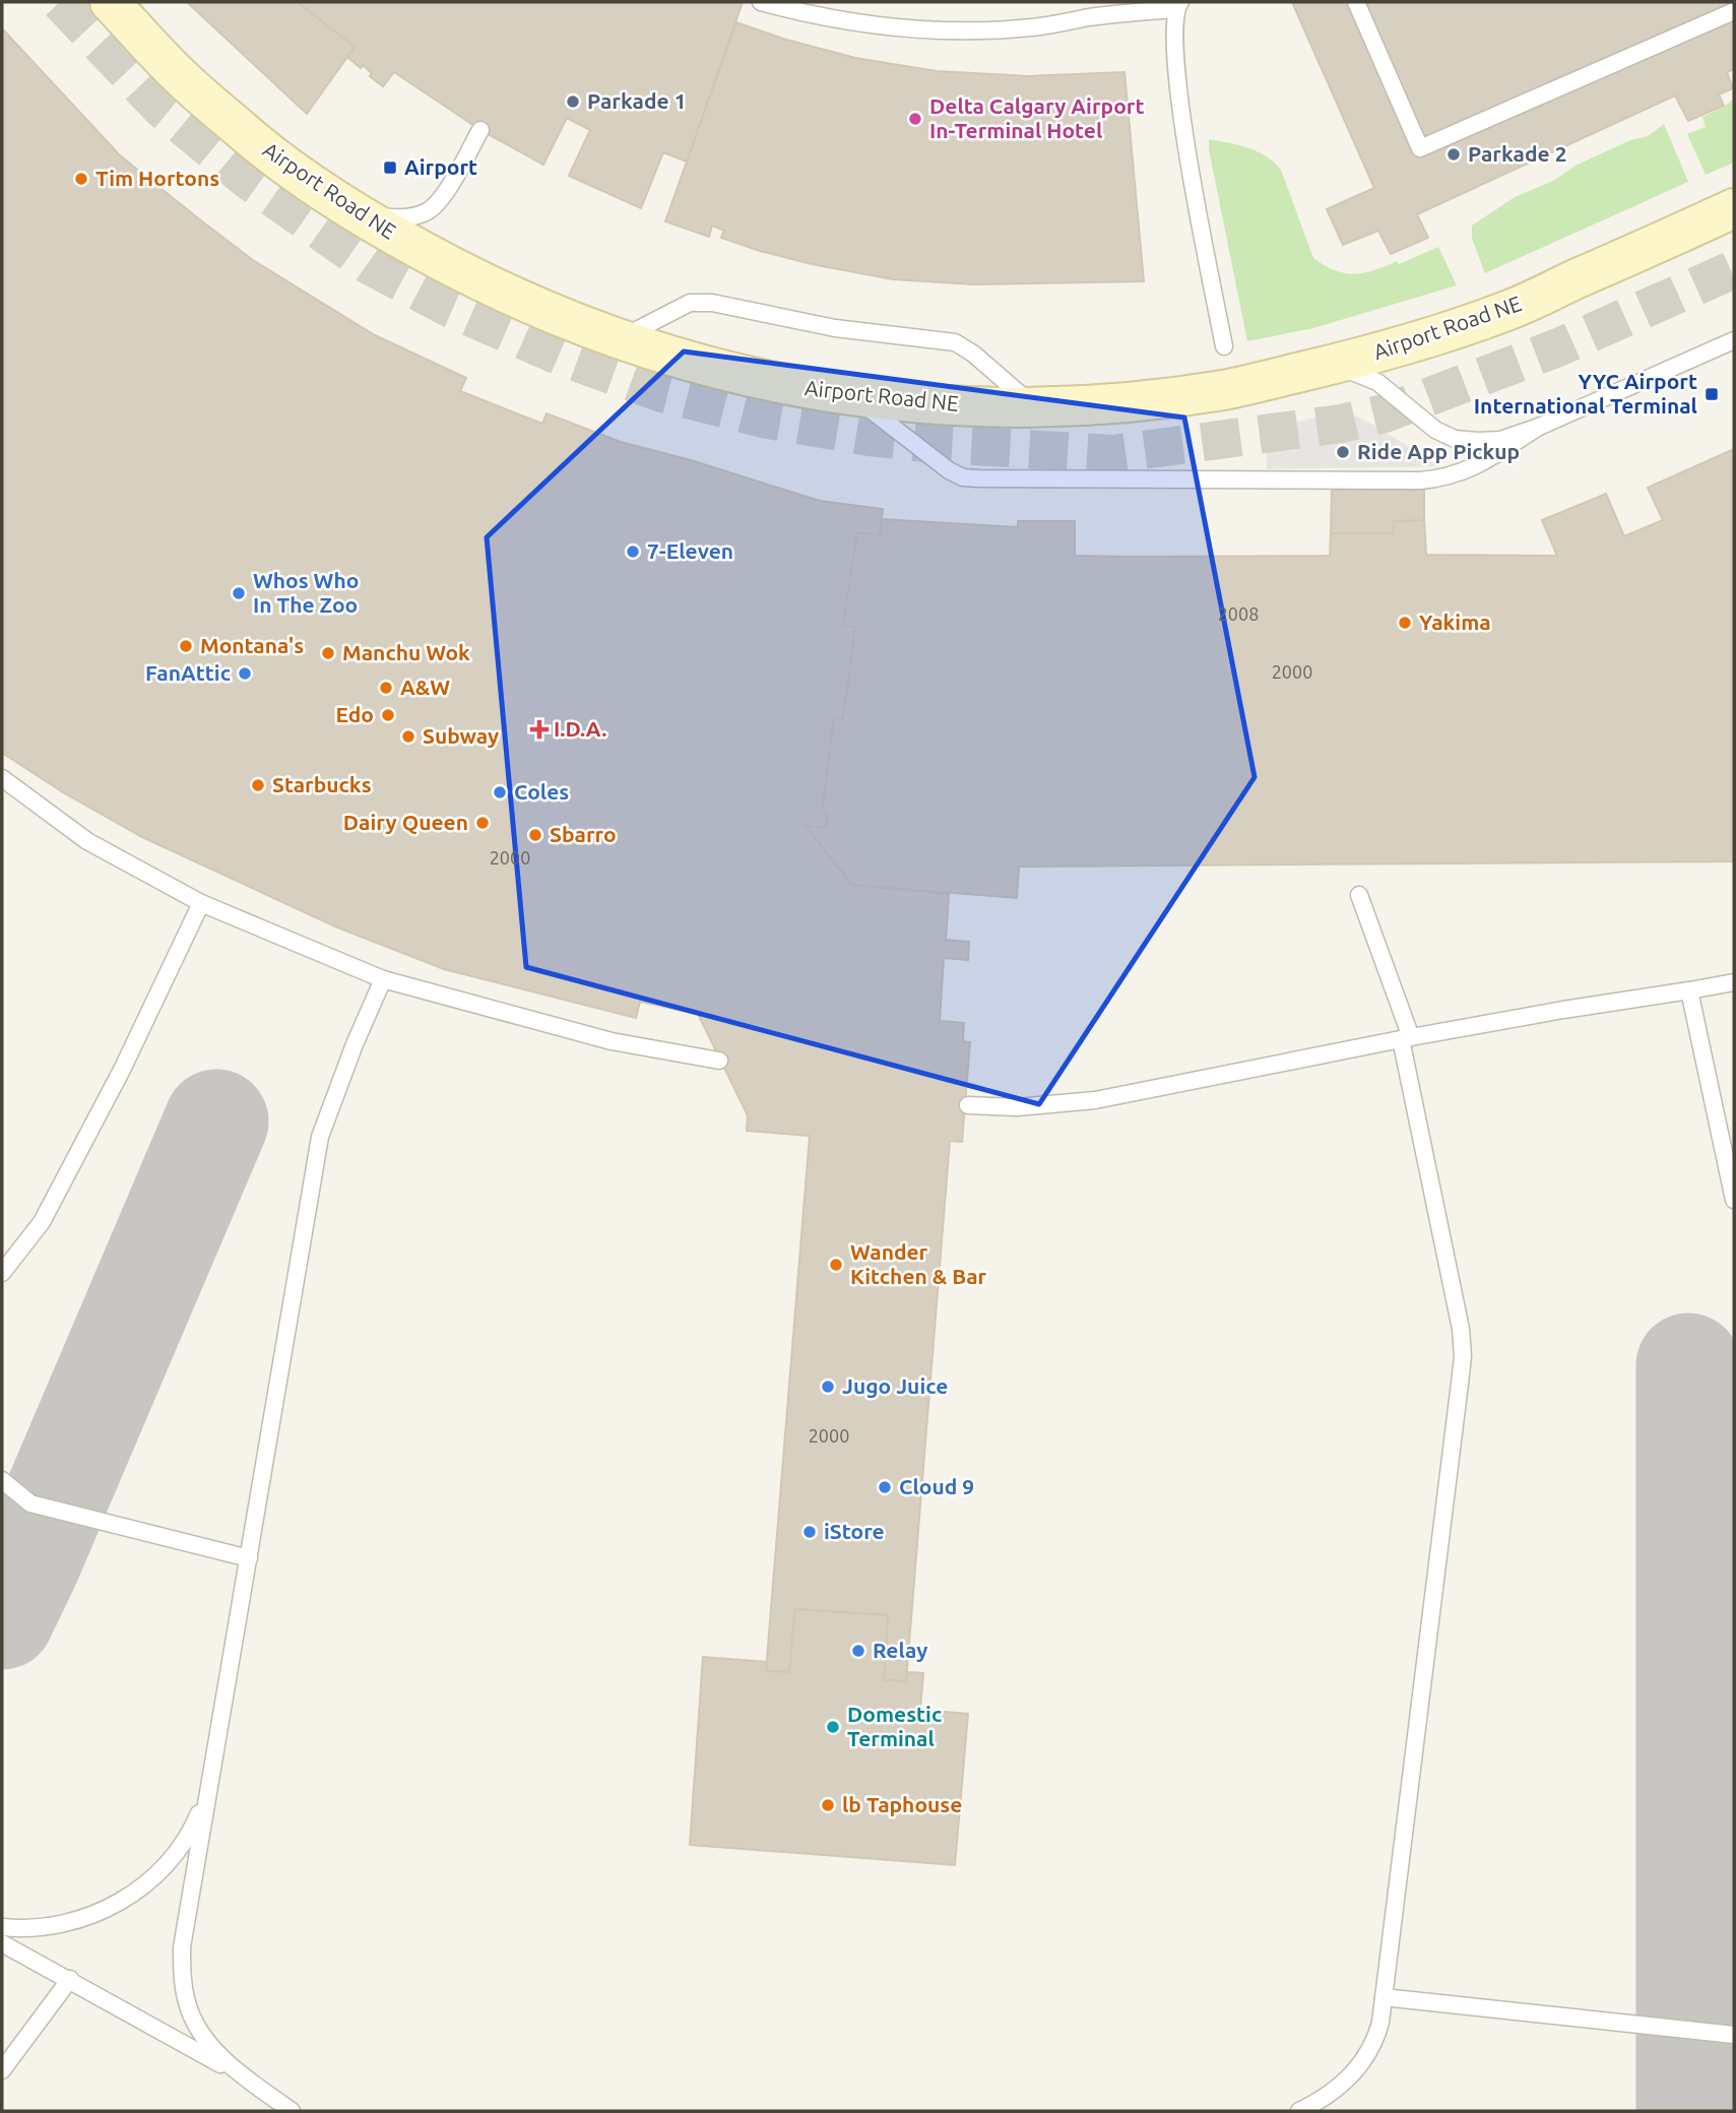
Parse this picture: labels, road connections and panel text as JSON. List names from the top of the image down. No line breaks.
{"streets":{"main road":["Airport Road NE"]},"places":{"other":["Parkade 1","Delta Calgary Airport In-Terminal Hotel","Parkade 2","Tim Hortons","Ride App Pickup","7-Eleven","Whos Who In The Zoo","Yakima","Montana's","Manchu Wok","FanAttic","A&W","Edo","Subway","Starbucks","Coles","Dairy Queen","Sbarro","Wander Kitchen & Bar","Jugo Juice","Cloud 9","iStore","Relay","Domestic Terminal","lb Taphouse"],"transit":["Airport","YYC Airport International Terminal"],"health":["I.D.A."]},"house_numbers":["2008","2000","2000","2000"]}
